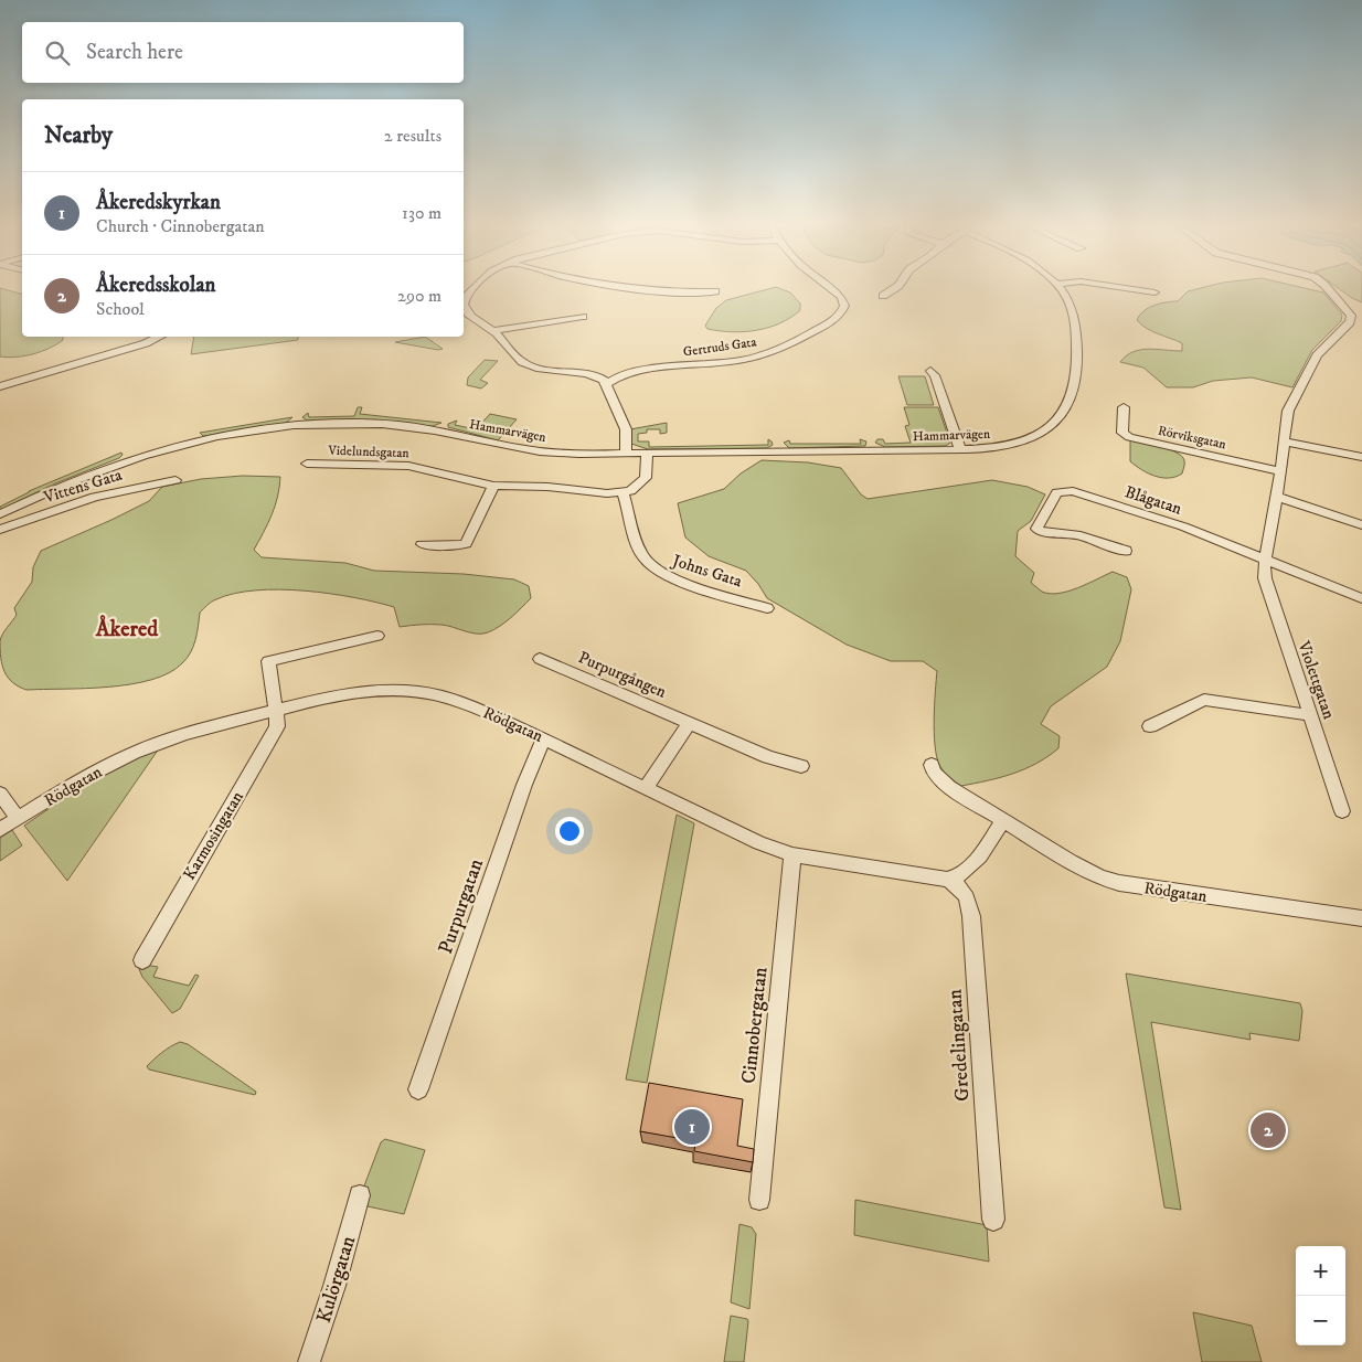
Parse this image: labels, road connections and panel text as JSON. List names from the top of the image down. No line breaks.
{"streets":{"street":["Gertruds Gata","Hammarvägen","Rörviksgatan","Videlundsgatan","Vittens Gata","Blågatan","Johns Gata","Purpurgången","Violettgatan","Rödgatan","Karmosingatan","Purpurgatan","Cinnobergatan","Gredelingatan","Kulörgatan"]},"crossings":[["Videlundsgatan","Johns Gata"],["Blågatan","Violettgatan"],["Rödgatan","Karmosingatan"],["Rödgatan","Purpurgatan"],["Rödgatan","Cinnobergatan"],["Rödgatan","Gredelingatan"]],"districts":["Åkered"],"page":{"search":"Search here","heading":["Nearby","2 results"],"list":[{"mark":"1","name":"Åkeredskyrkan","note":"Church · Cinnobergatan","value":"130 m"},{"mark":"2","name":"Åkeredsskolan","note":"School","value":"290 m"}],"pins":["1","2"],"map_buttons":["+","−"]}}
